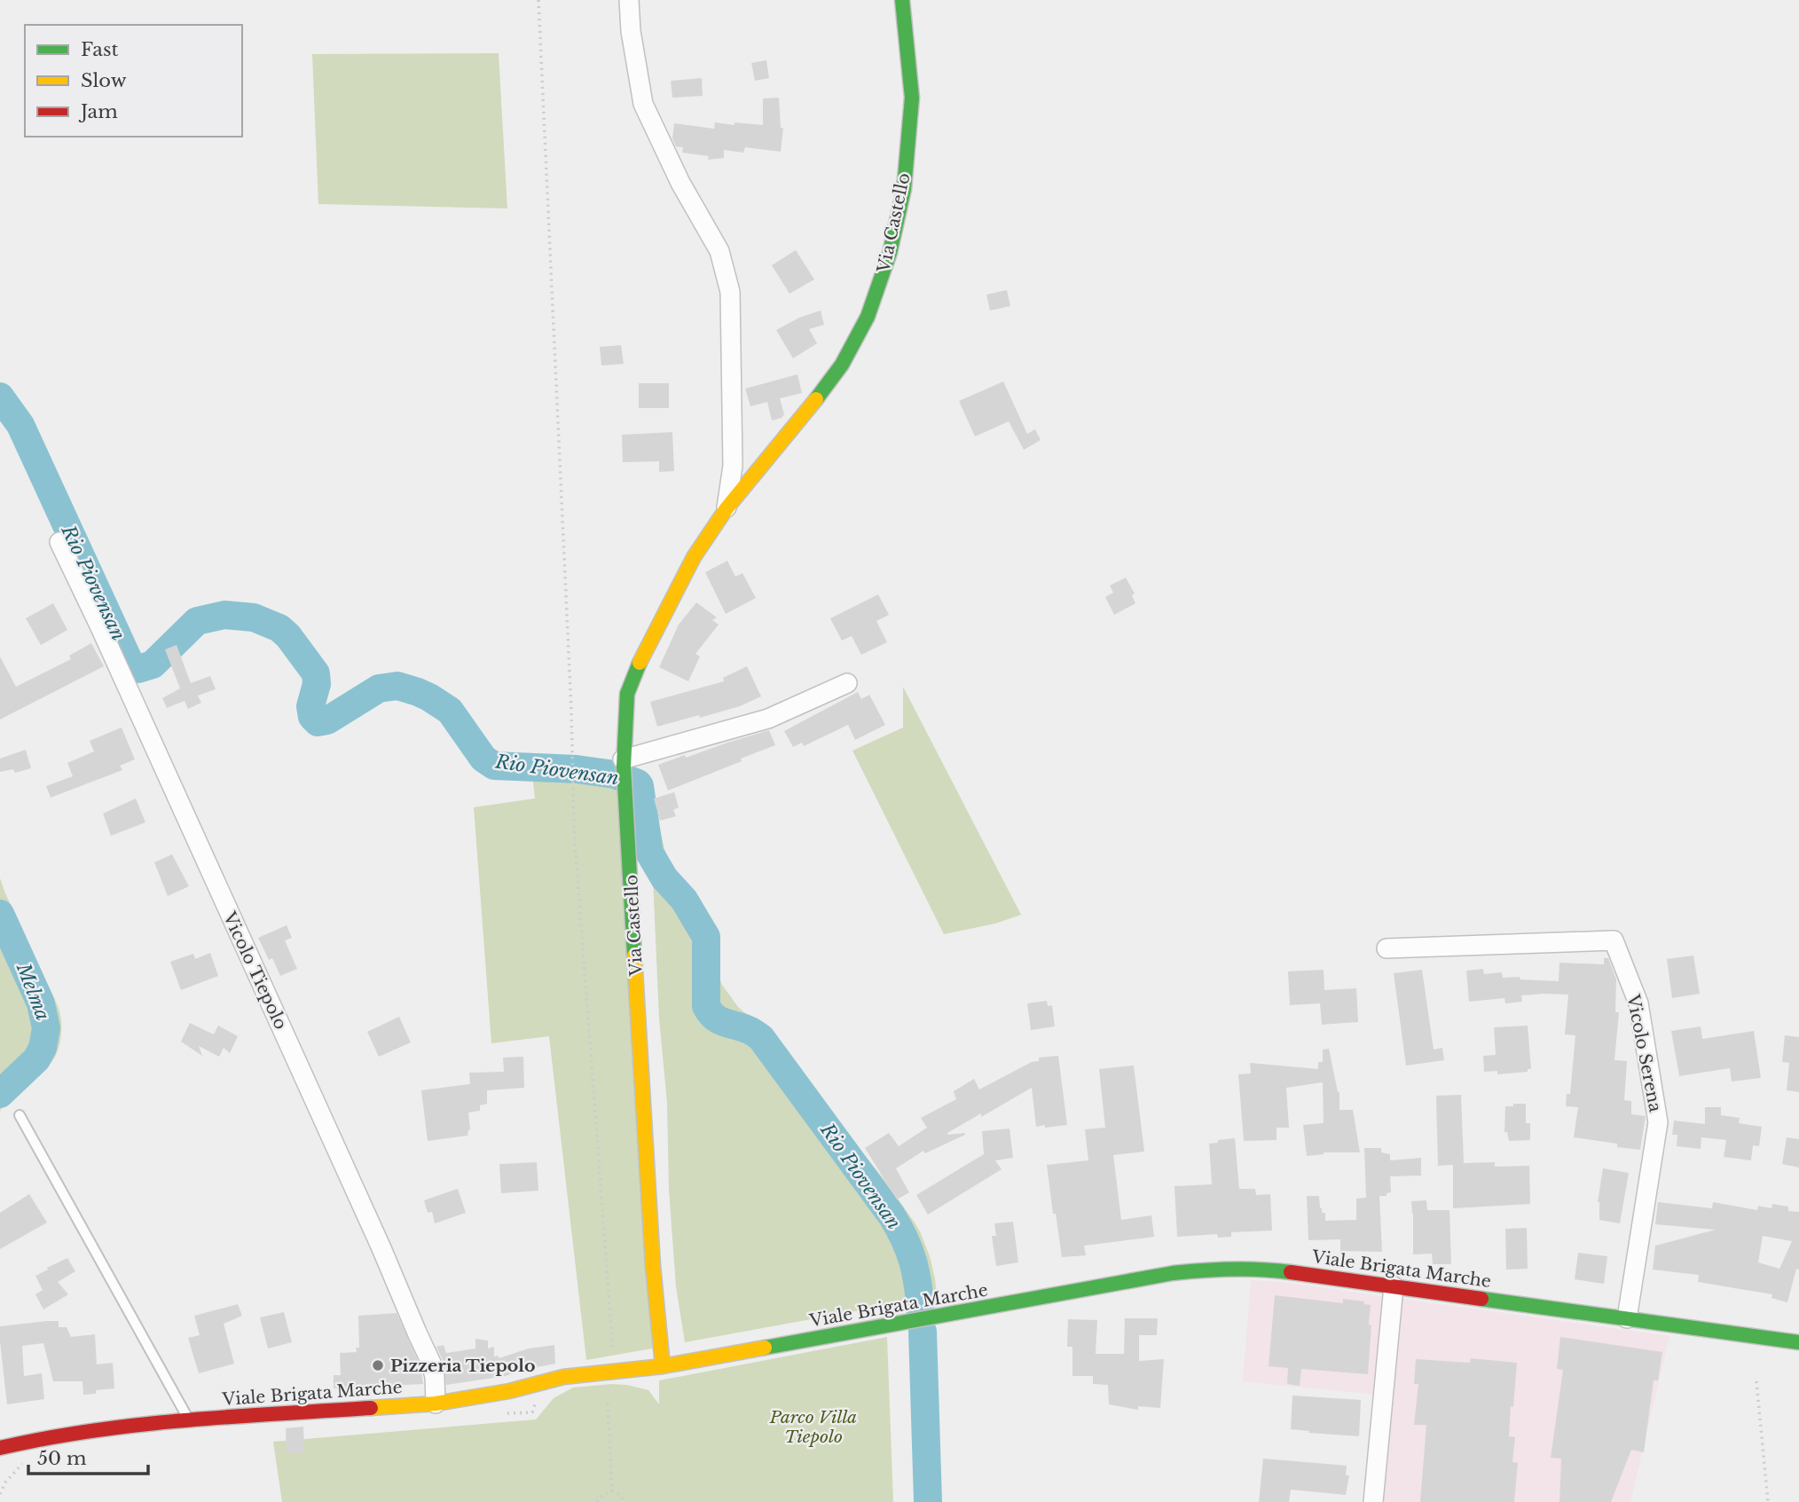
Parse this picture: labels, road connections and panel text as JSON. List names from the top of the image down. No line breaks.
{"streets":{"street":["Via Castello","Vicolo Tiepolo","Vicolo Serena","Viale Brigata Marche"]},"crossings":[["Via Castello","Viale Brigata Marche"],["Vicolo Tiepolo","Viale Brigata Marche"],["Vicolo Serena","Viale Brigata Marche"]],"water":["Rio Piovensan","Melma"],"parks":["Parco Villa Tiepolo"],"places":["Pizzeria Tiepolo"],"legend":["Fast","Slow","Jam"],"scale_bar":"50 m"}
